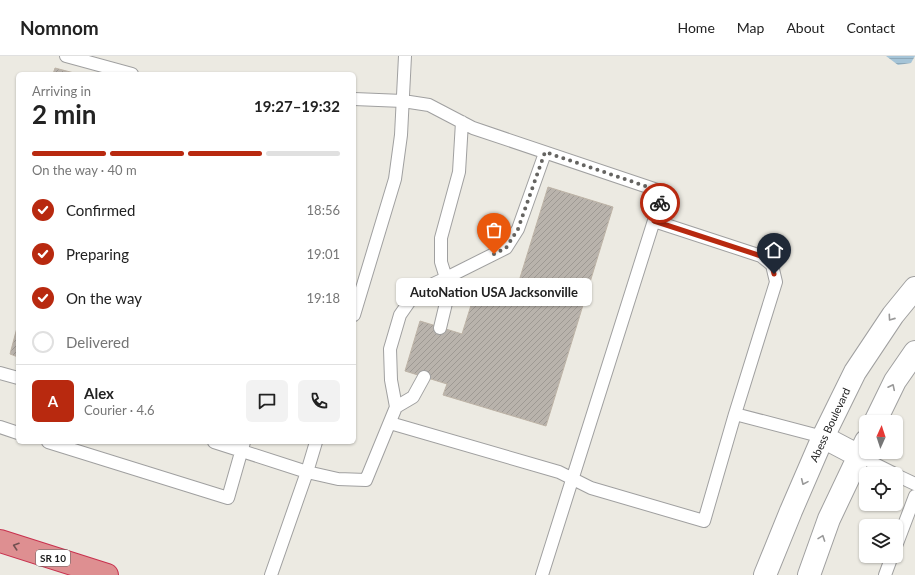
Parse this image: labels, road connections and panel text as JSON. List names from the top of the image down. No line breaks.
{"streets":{"highway":["SR 10"],"street":["Abess Boulevard"]},"places":["AutoNation USA Jacksonville"],"north":"top","page":{"header":"Nomnom","nav":["Home","Map","About","Contact"],"heading":["2 min","Arriving in","19:27–19:32"],"panel":["Alex","Courier · 4.6"],"bar":"On the way · 40 m","list":[["Confirmed","18:56"],["Preparing","19:01"],["On the way","19:18"],"Delivered"],"bubble":"AutoNation USA Jacksonville","round":"A"}}
